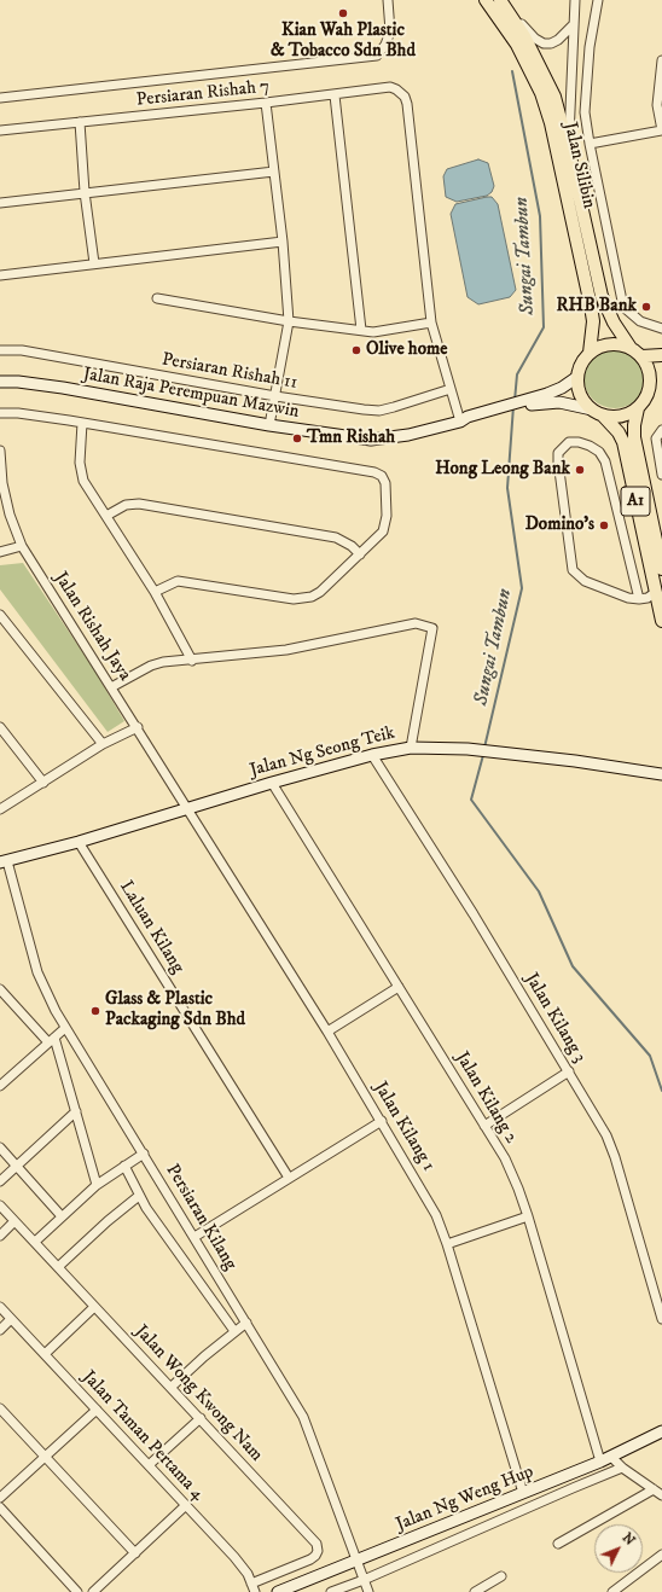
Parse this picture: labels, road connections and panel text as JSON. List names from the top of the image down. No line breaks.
{"streets":{"main road":["Jalan Silibin","Jalan Raja Perempuan Mazwin","A1","Jalan Ng Seong Teik","Jalan Ng Weng Hup"],"street":["Persiaran Rishah 7","Persiaran Rishah 11","Jalan Rishah Jaya","Laluan Kilang","Jalan Kilang 3","Jalan Kilang 2","Jalan Kilang 1","Persiaran Kilang","Jalan Wong Kwong Nam","Jalan Taman Pertama 4"]},"crossings":[["Jalan Silibin","Jalan Raja Perempuan Mazwin"],["Jalan Silibin","A1"],["Jalan Raja Perempuan Mazwin","A1"],["Jalan Rishah Jaya","Jalan Ng Seong Teik"],["Jalan Rishah Jaya","Jalan Kilang 1"],["Jalan Ng Seong Teik","Laluan Kilang"],["Jalan Ng Seong Teik","Jalan Kilang 3"],["Jalan Ng Seong Teik","Jalan Kilang 2"],["Jalan Ng Seong Teik","Jalan Kilang 1"],["Jalan Ng Seong Teik","Persiaran Kilang"],["Jalan Kilang 2","Jalan Ng Weng Hup"],["Jalan Kilang 1","Jalan Ng Weng Hup"],["Persiaran Kilang","Jalan Ng Weng Hup"],["Jalan Wong Kwong Nam","Jalan Taman Pertama 4"]],"water":["Sungai Tambun"],"places":["Kian Wah Plastic & Tobacco Sdn Bhd","RHB Bank","Olive home","Tmn Rishah","Hong Leong Bank","Domino's","Glass & Plastic Packaging Sdn Bhd"],"north":"top right"}
